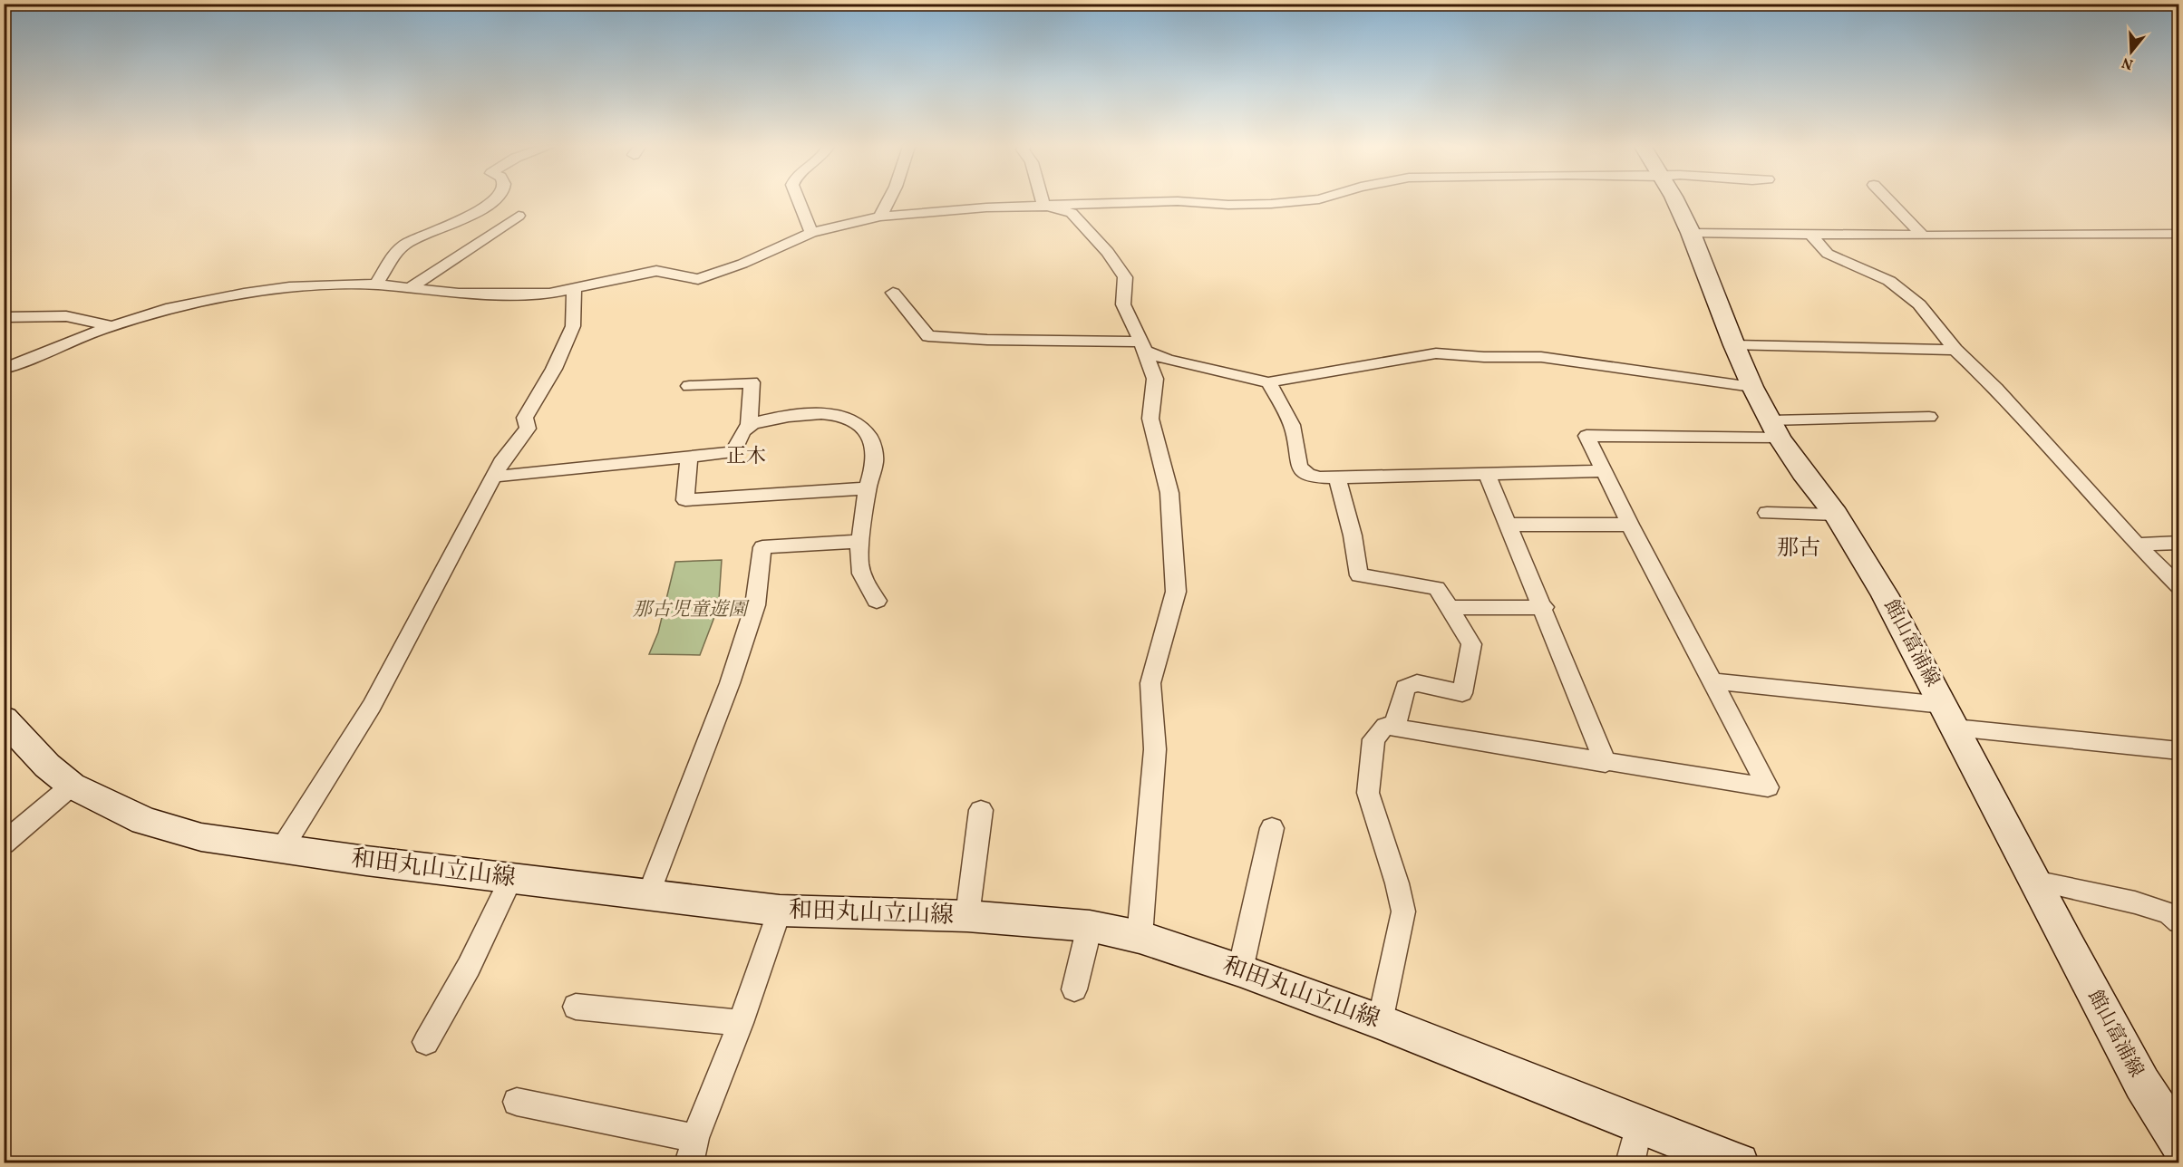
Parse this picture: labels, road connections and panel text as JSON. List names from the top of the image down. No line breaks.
{"streets":{"main road":["館山富浦線","和田丸山立山線"]},"districts":["正木","那古"],"parks":["那古児童遊園"],"north":"bottom"}
